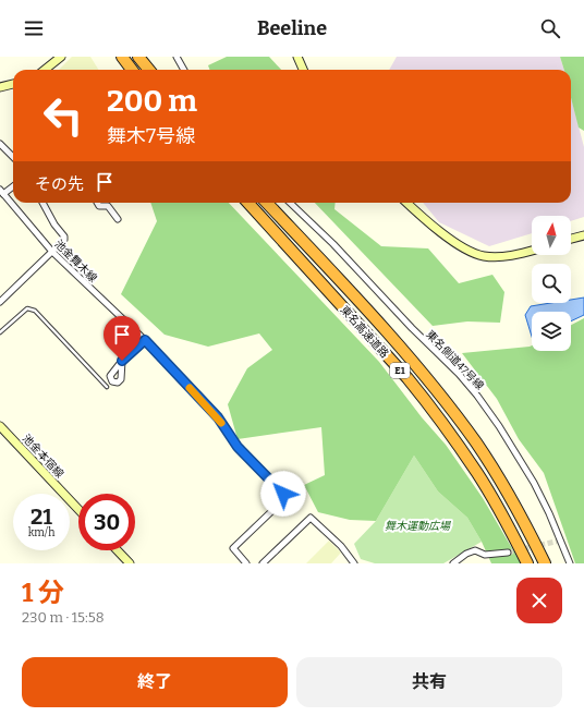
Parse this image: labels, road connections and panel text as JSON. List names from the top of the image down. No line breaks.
{"streets":{"highway":["東名高速道路","E1"],"street":["池金舞木線","東名側道47号線","池金本宿線"]},"parks":["舞木運動広場"],"north":"top","page":{"header":"Beeline","turn":["200 m","舞木7号線"],"then":"その先","speed":"21 km/h","limit":"30","heading":["1 分","230 m · 15:58"],"buttons":["終了","共有"]}}
